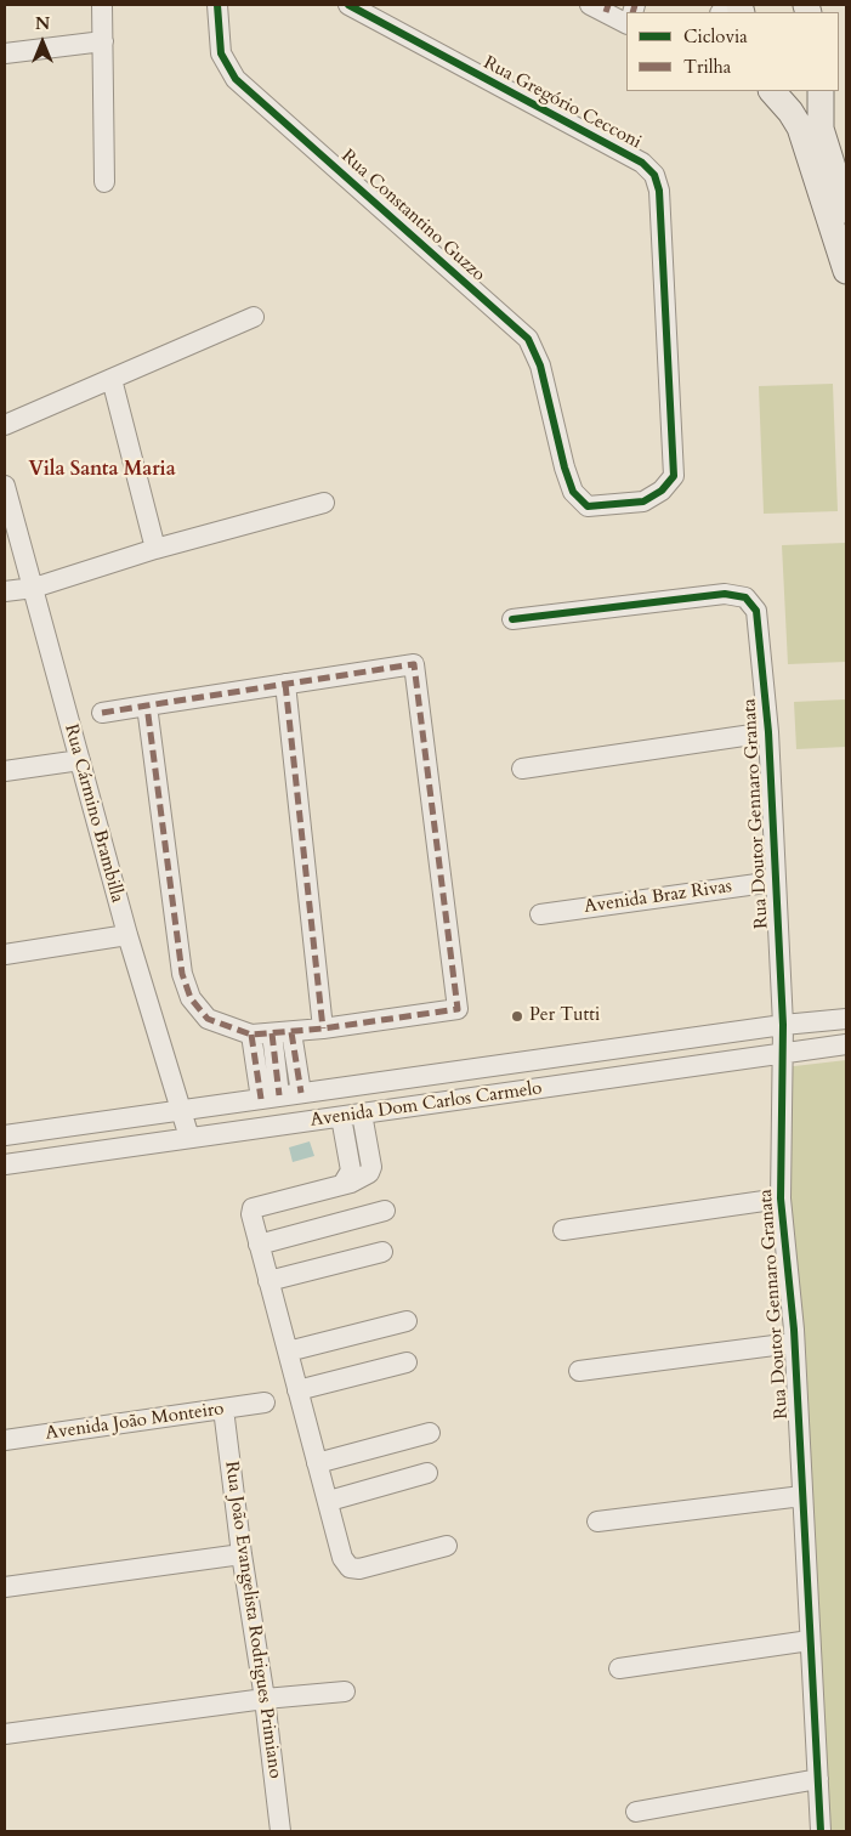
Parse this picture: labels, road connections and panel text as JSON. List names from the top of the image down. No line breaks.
{"streets":{"street":["Rua Gregório Cecconi","Rua Constantino Guzzo","Rua Cármino Brambilla","Rua Doutor Gennaro Granata","Avenida Braz Rivas","Avenida Dom Carlos Carmelo","Avenida João Monteiro","Rua João Evangelista Rodrigues Primiano"]},"crossings":[["Rua Gregório Cecconi","Rua Constantino Guzzo"],["Rua Cármino Brambilla","Avenida Dom Carlos Carmelo"],["Rua Doutor Gennaro Granata","Avenida Braz Rivas"],["Rua Doutor Gennaro Granata","Avenida Dom Carlos Carmelo"],["Avenida João Monteiro","Rua João Evangelista Rodrigues Primiano"]],"districts":["Vila Santa Maria"],"places":["Per Tutti"],"legend":["Ciclovia","Trilha"],"north":"top"}
